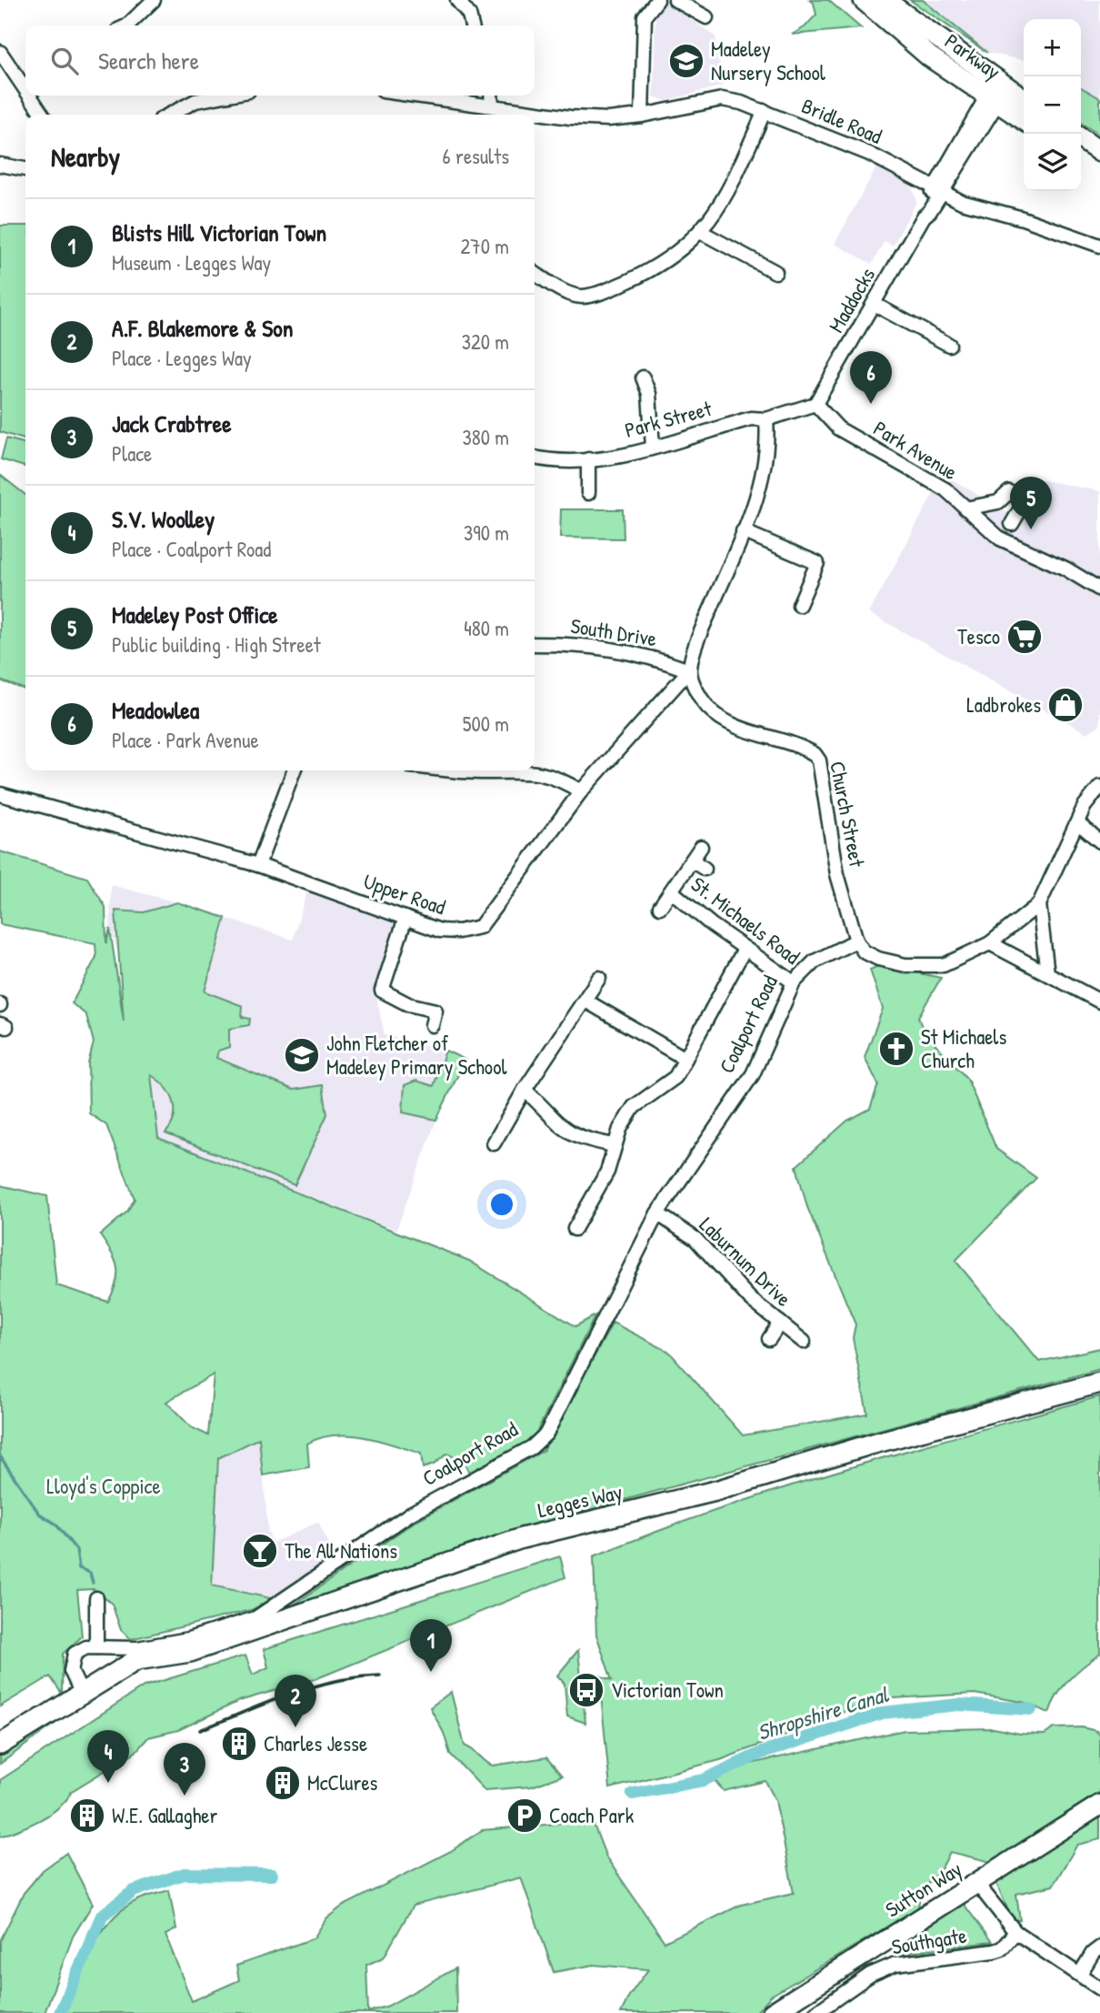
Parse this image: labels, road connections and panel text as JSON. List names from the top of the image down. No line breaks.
{"streets":{"street":["Parkway","Bridle Road","Maddocks","Park Street","Park Avenue","South Drive","Church Street","Upper Road","St. Michaels Road","Coalport Road","Laburnum Drive","Legges Way","Sutton Way","Southgate"]},"crossings":[["Parkway","Maddocks"],["Bridle Road","Maddocks"],["Maddocks","Park Street"],["Maddocks","Park Avenue"],["Park Street","Park Avenue"],["South Drive","Church Street"],["South Drive","Upper Road"],["Church Street","Upper Road"],["Church Street","Coalport Road"],["St. Michaels Road","Coalport Road"],["Coalport Road","Laburnum Drive"]],"water":["Shropshire Canal"],"parks":["Lloyd's Coppice"],"places":{"school or university":["Madeley Nursery School","John Fletcher of Madeley Primary School"],"supermarket":["Tesco"],"shop":["Ladbrokes"],"church":["St Michaels Church"],"bar":["The All Nations"],"bus stop":["Victorian Town"],"building":["Charles Jesse","McClures","W.E. Gallagher"],"parking":["Coach Park"]},"page":{"map_buttons":["+","−"],"search":"Search here","heading":["Nearby","6 results"],"list":[{"mark":"1","name":"Blists Hill Victorian Town","note":"Museum · Legges Way","value":"270 m"},{"mark":"2","name":"A.F. Blakemore & Son","note":"Place · Legges Way","value":"320 m"},{"mark":"3","name":"Jack Crabtree","note":"Place","value":"380 m"},{"mark":"4","name":"S.V. Woolley","note":"Place · Coalport Road","value":"390 m"},{"mark":"5","name":"Madeley Post Office","note":"Public building · High Street","value":"480 m"},{"mark":"6","name":"Meadowlea","note":"Place · Park Avenue","value":"500 m"}],"pins":["6","5","1","2","4","3"]}}
